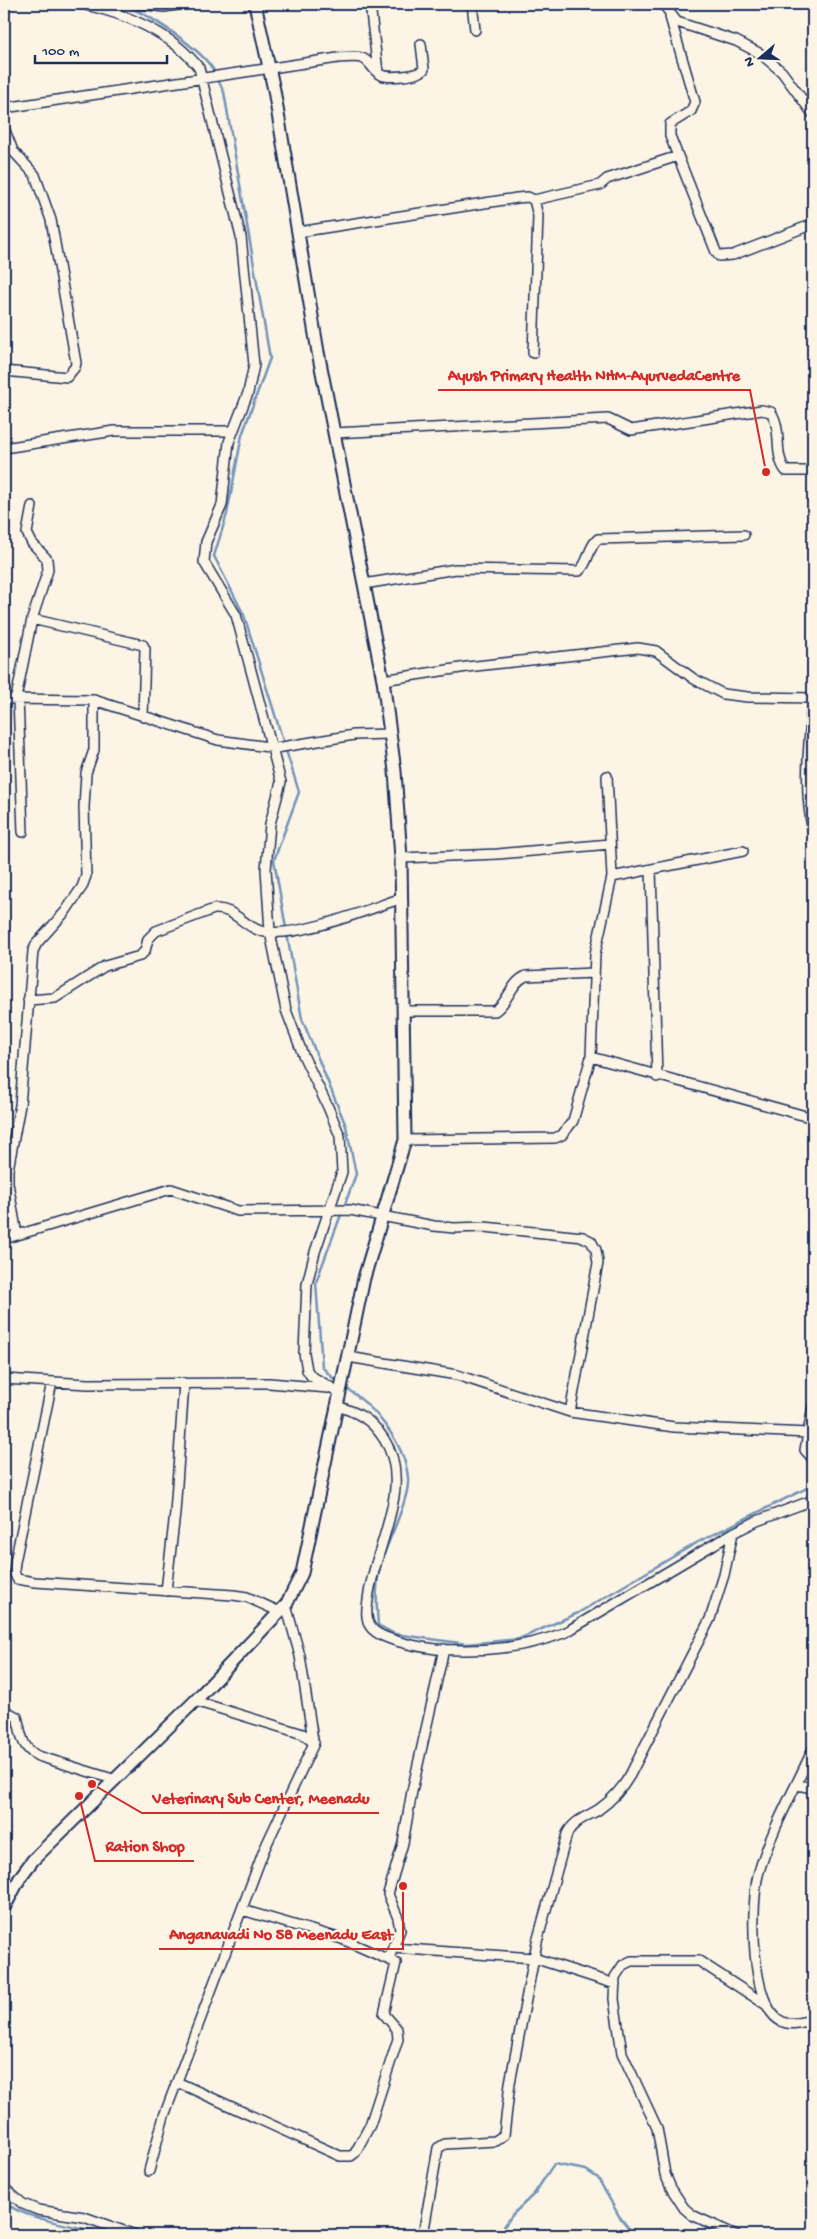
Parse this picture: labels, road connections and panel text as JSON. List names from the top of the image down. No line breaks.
{"places":["Ayush Primary Health NHM-AyurvedaCentre","Veterinary Sub Center, Meenadu","Ration Shop","Anganavadi No 58 Meenadu East"],"scale_bar":"100 m","north":"left"}
